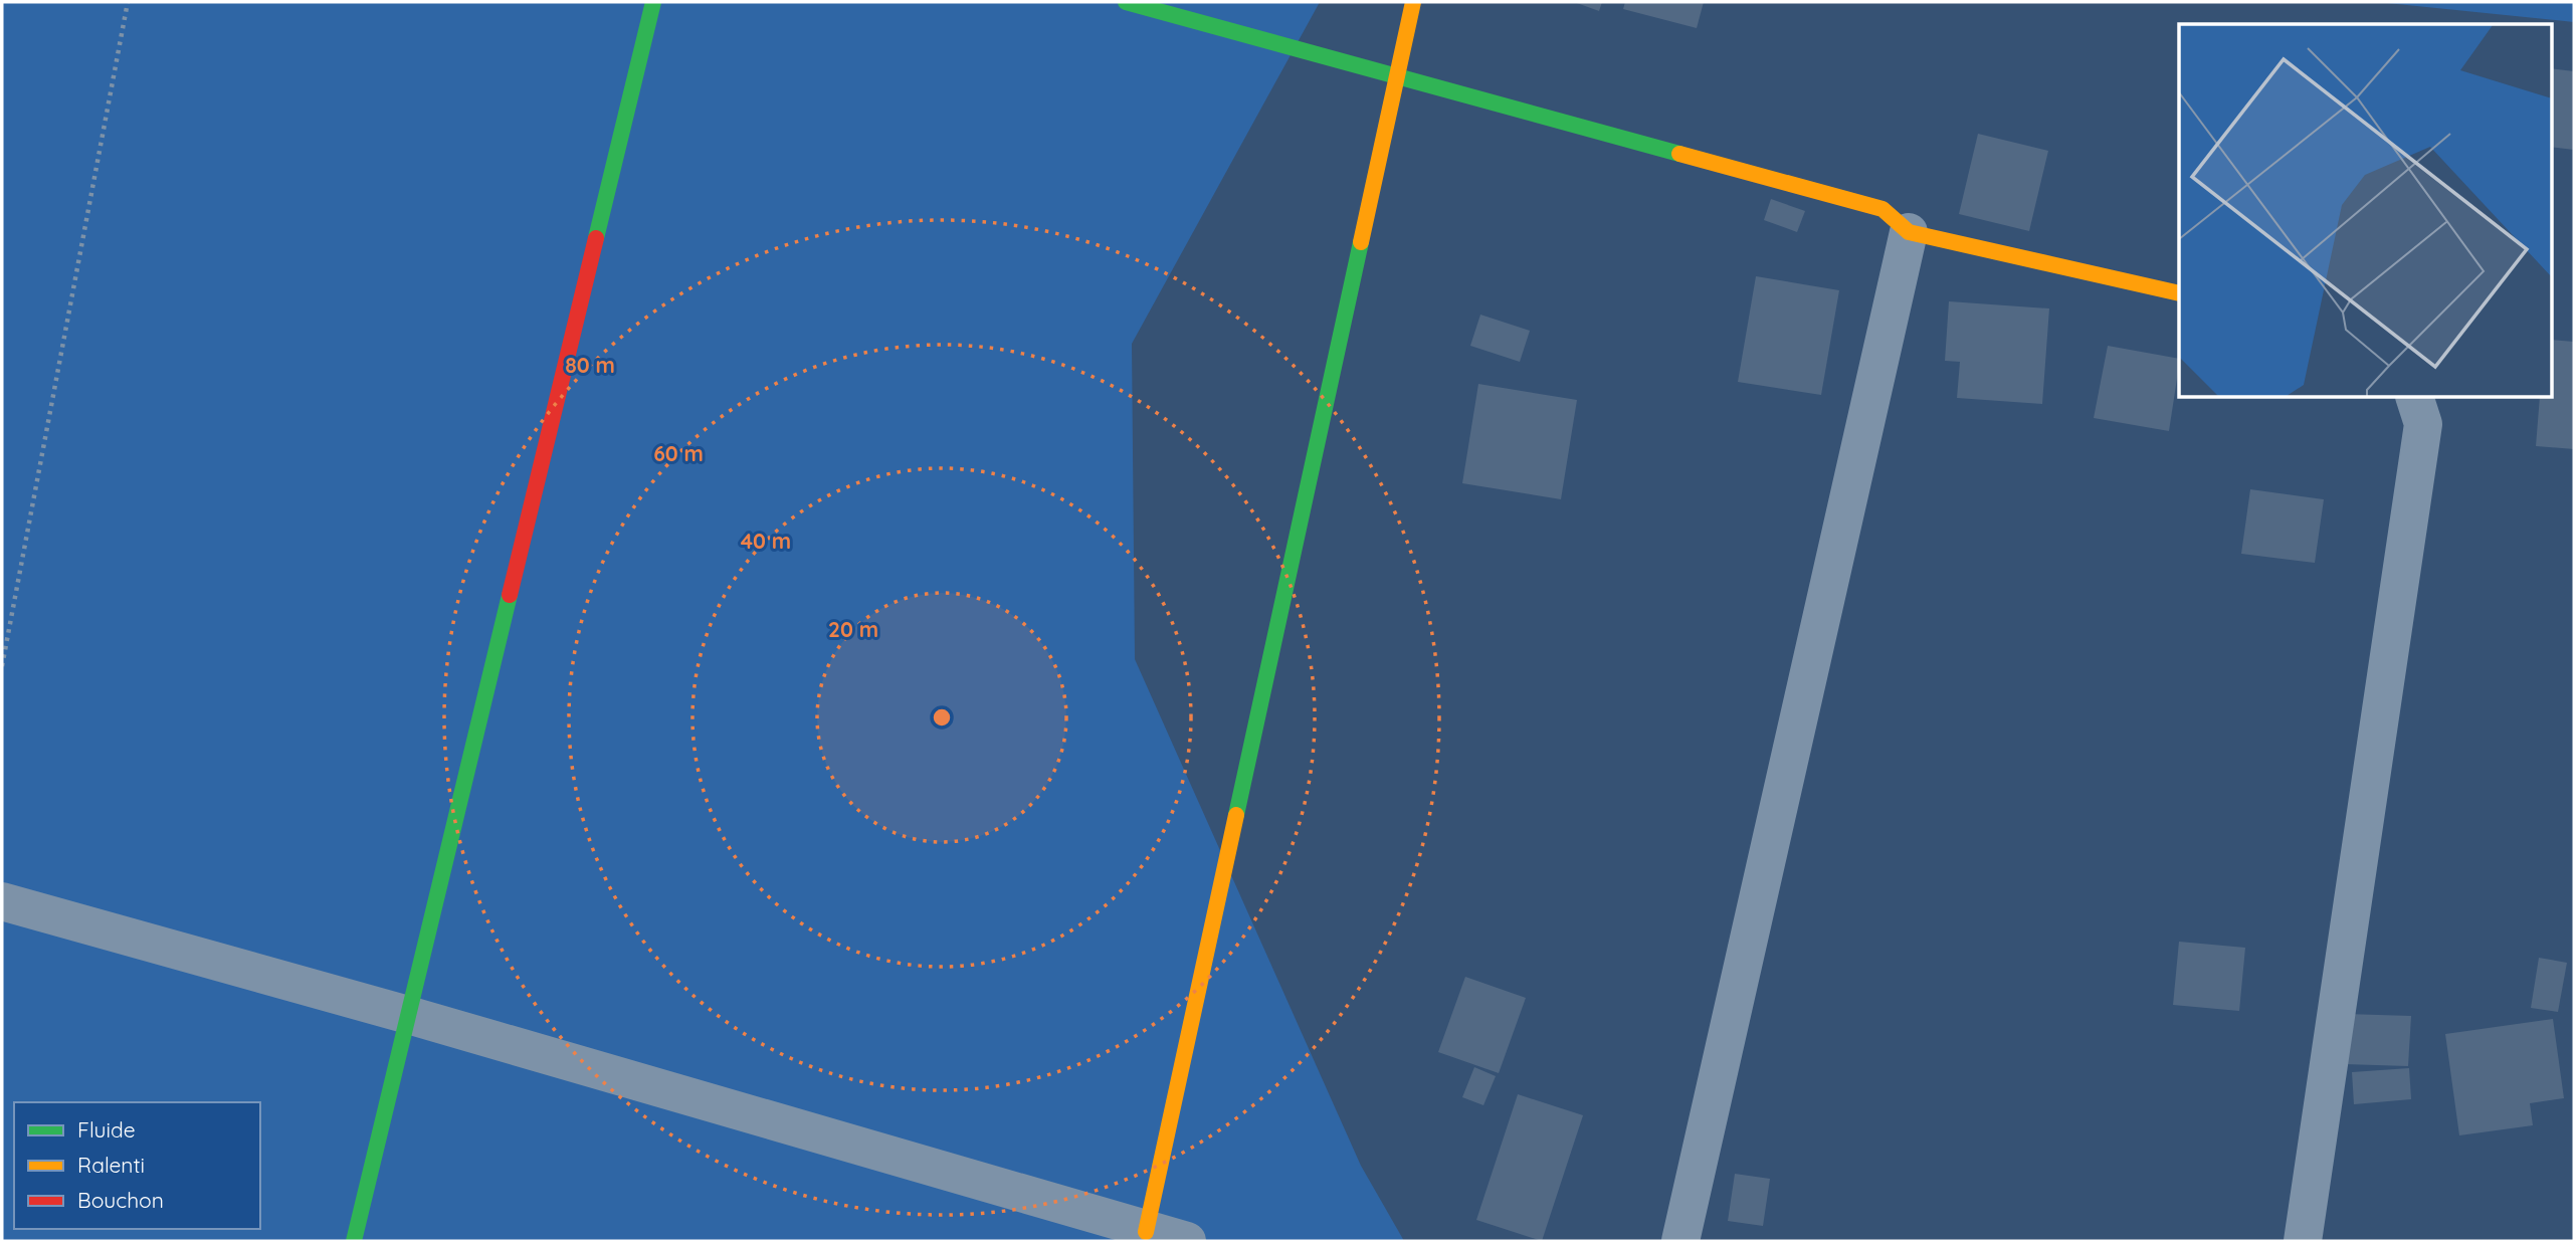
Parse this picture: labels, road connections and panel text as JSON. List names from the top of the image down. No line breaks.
{"legend":["Fluide","Ralenti","Bouchon"],"rings":["80 m","60 m","40 m","20 m"]}
